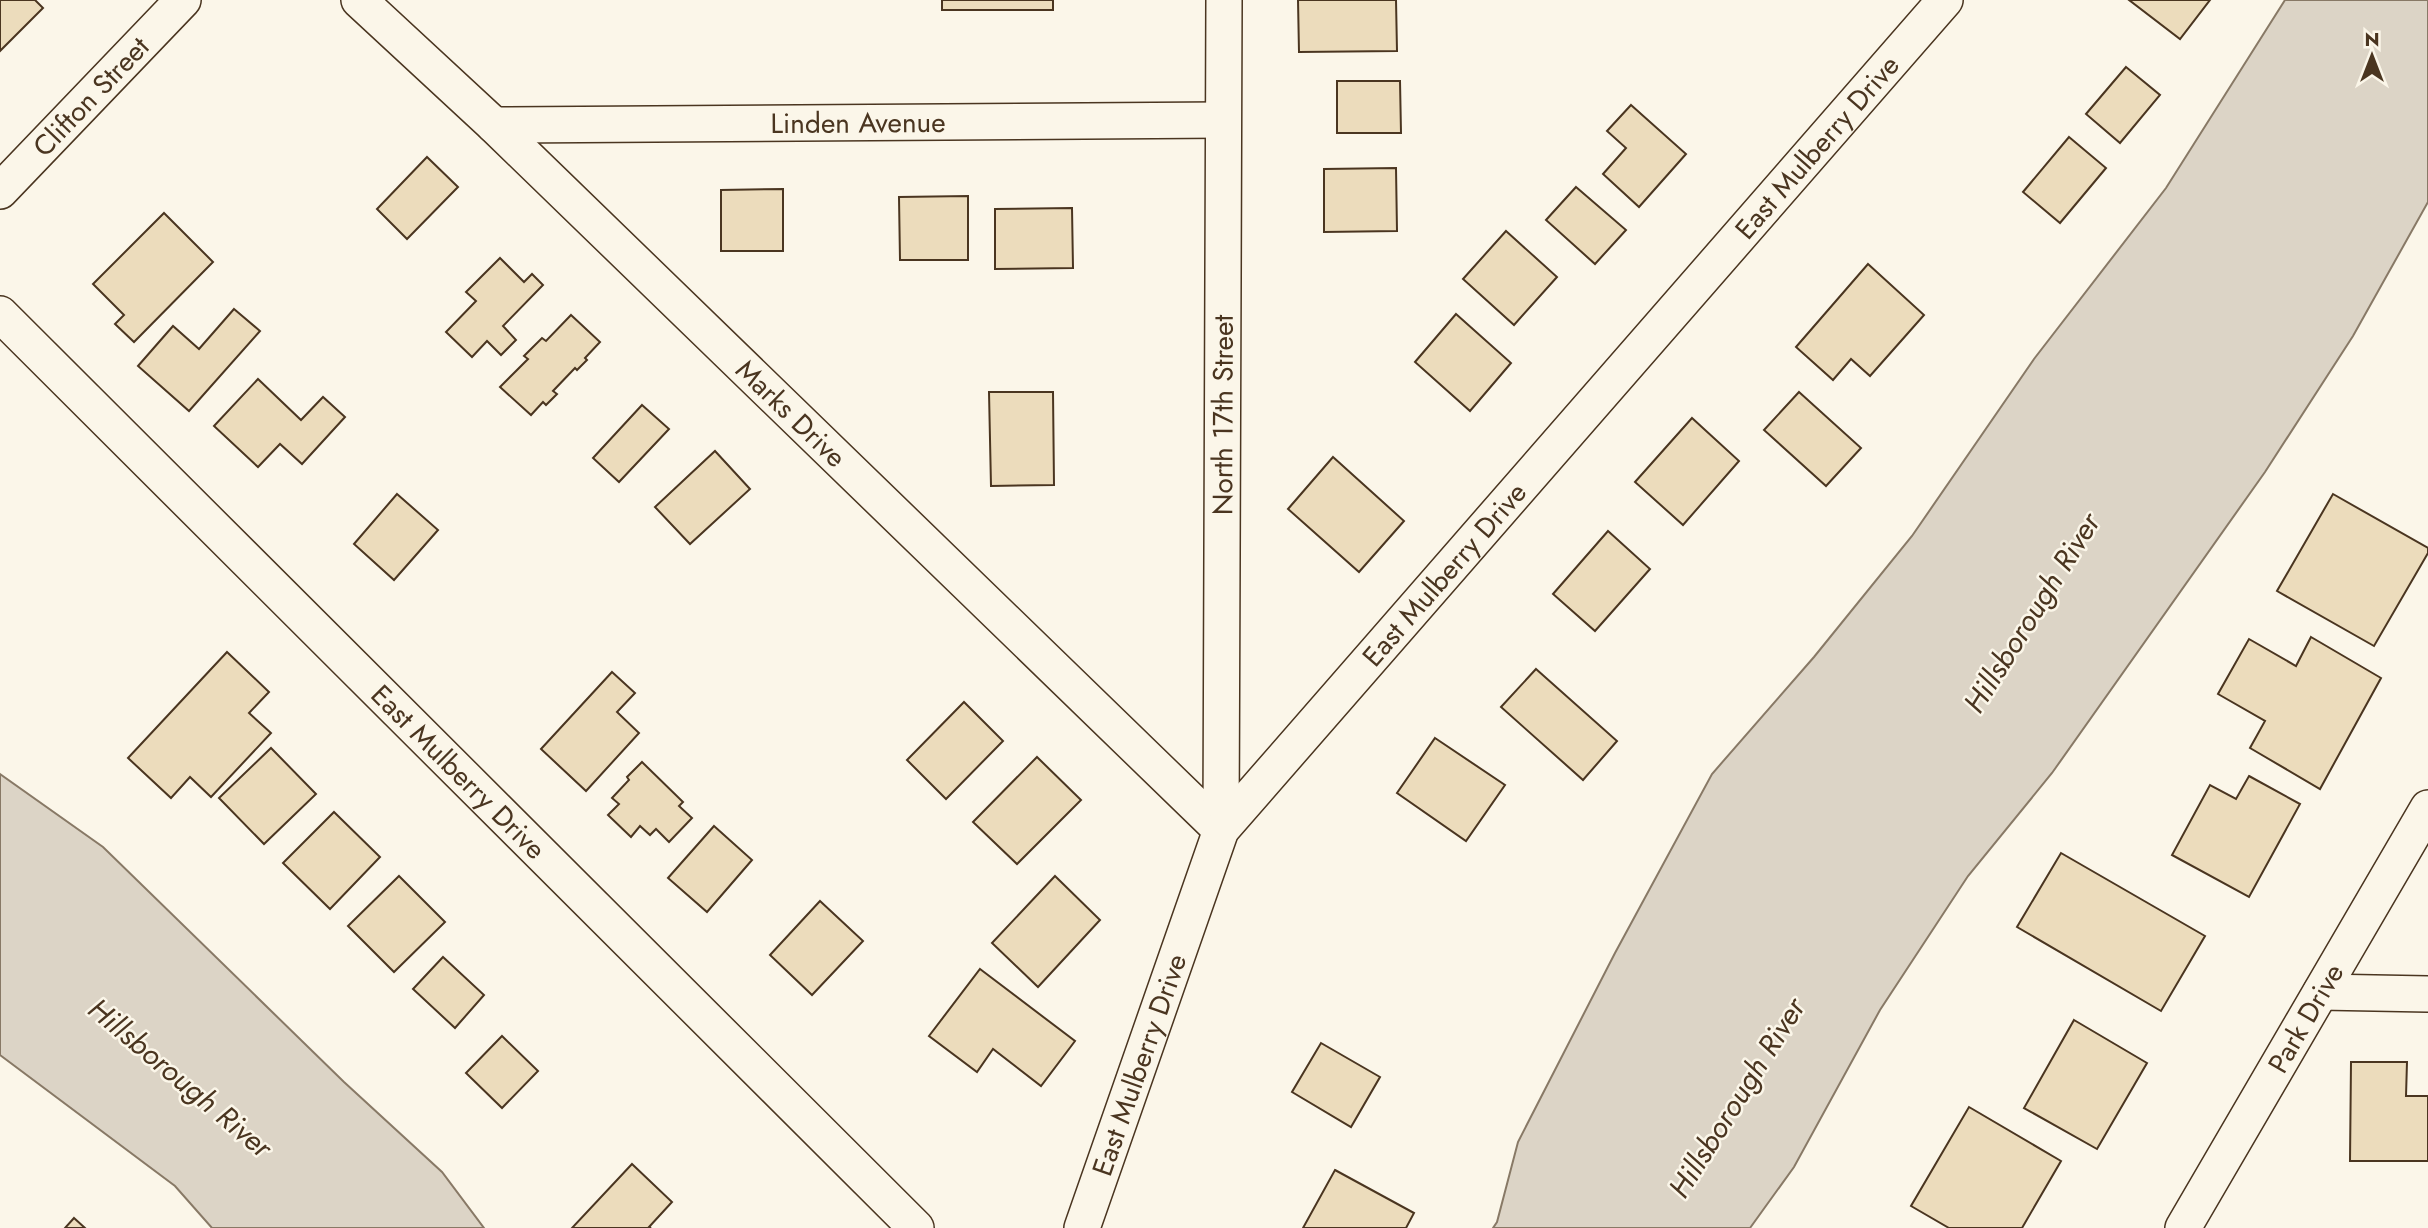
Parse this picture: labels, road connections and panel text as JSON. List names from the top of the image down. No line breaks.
{"streets":{"street":["Clifton Street","Linden Avenue","East Mulberry Drive","Marks Drive","North 17th Street","Park Drive"]},"crossings":[["Linden Avenue","Marks Drive"],["Linden Avenue","North 17th Street"],["East Mulberry Drive","Marks Drive"],["East Mulberry Drive","North 17th Street"],["Marks Drive","North 17th Street"]],"water":["Hillsborough River"],"north":"top"}
